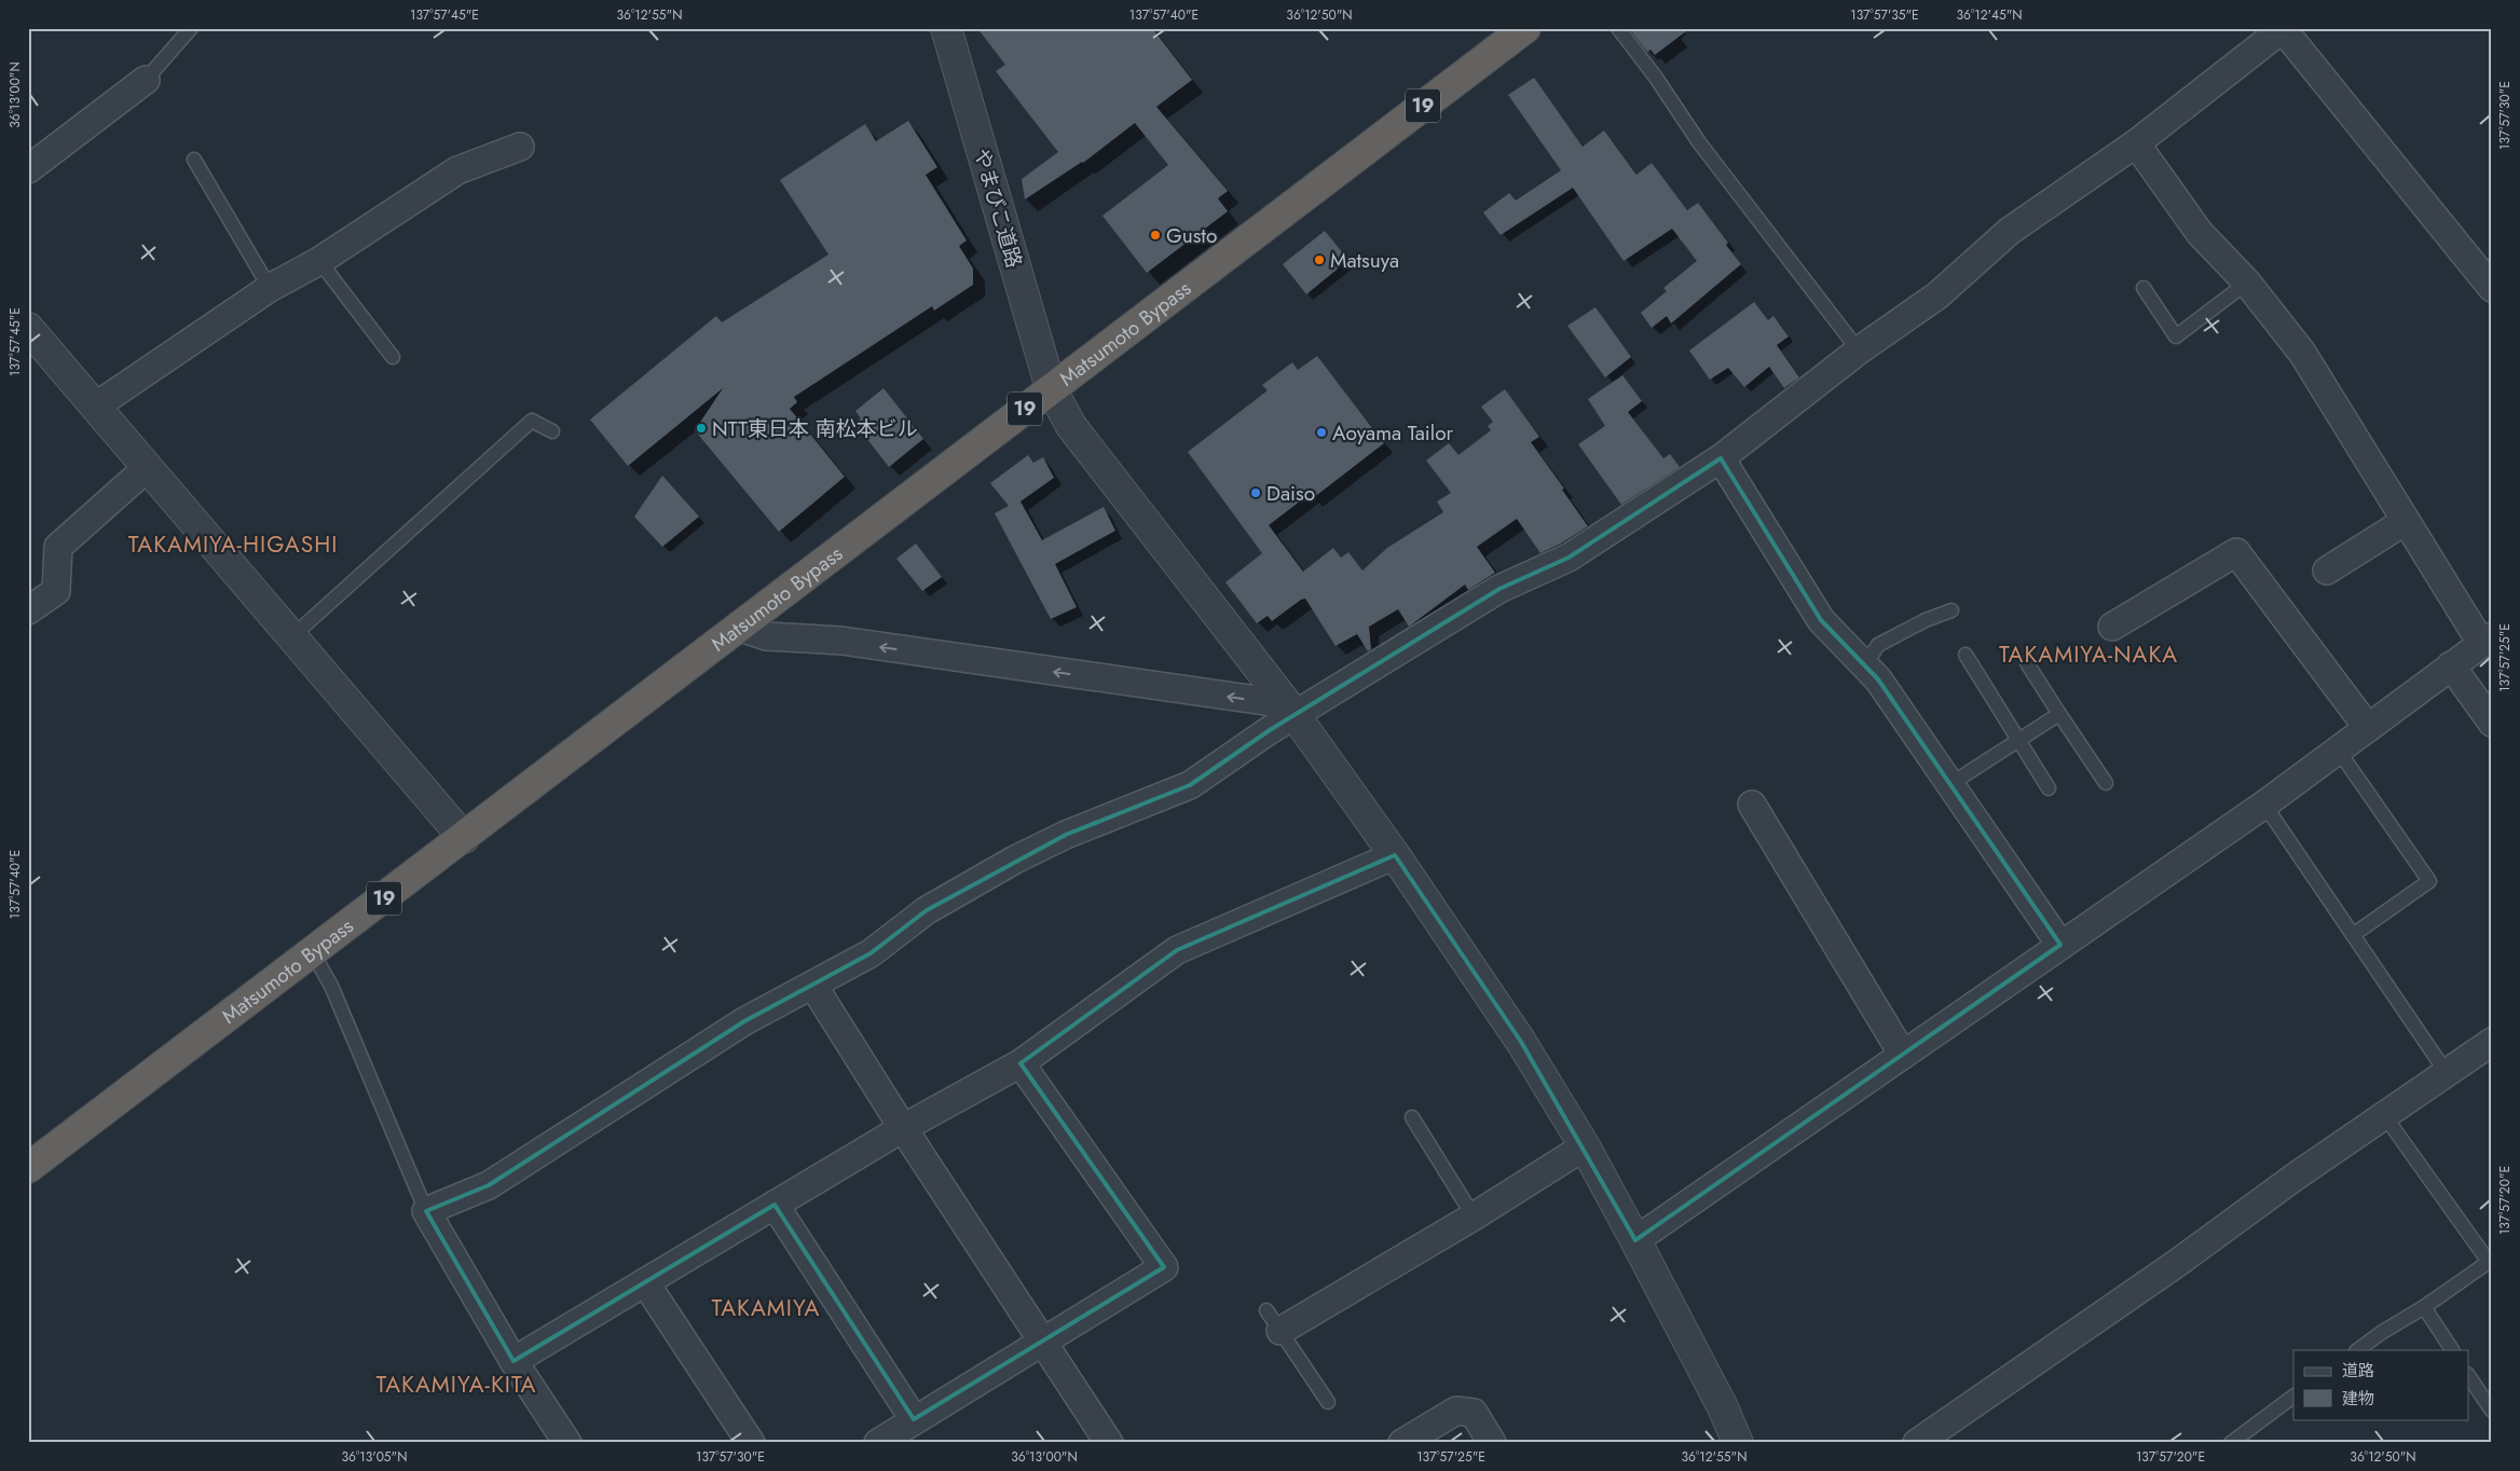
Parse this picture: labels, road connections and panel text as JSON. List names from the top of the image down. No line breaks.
{"streets":{"highway":["19","Matsumoto Bypass"],"street":["やまびこ道路"]},"crossings":[["やまびこ道路","Matsumoto Bypass"]],"districts":["TAKAMIYA-HIGASHI","TAKAMIYA-NAKA","TAKAMIYA","TAKAMIYA-KITA"],"places":["Gusto","Matsuya","NTT東日本 南松本ビル","Aoyama Tailor","Daiso"],"legend":["道路","建物"],"coordinates":["137°57'45\"E","36°12'55\"N","137°57'40\"E","36°12'50\"N","137°57'35\"E","36°12'45\"N","36°13'00\"N","137°57'30\"E","137°57'25\"E","137°57'20\"E","36°13'05\"N"]}
